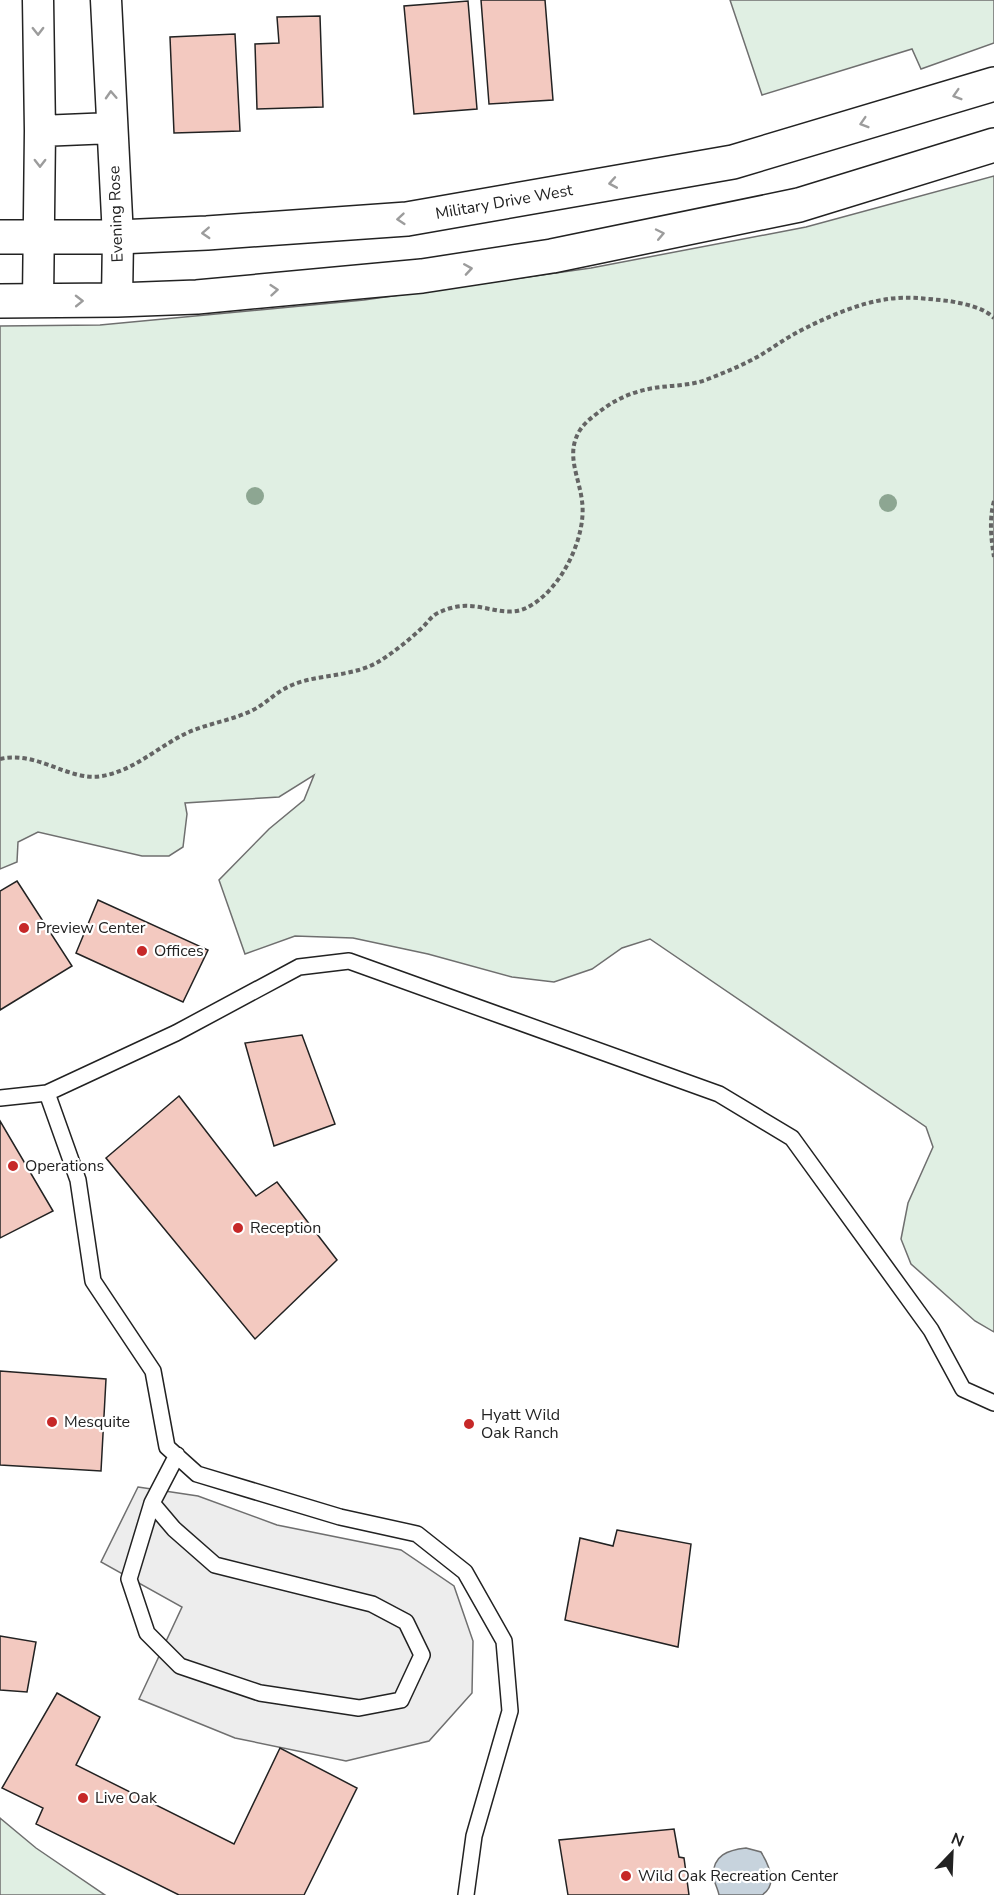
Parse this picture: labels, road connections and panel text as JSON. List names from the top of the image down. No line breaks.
{"streets":{"main road":["Military Drive West"],"street":["Evening Rose"]},"crossings":[["Military Drive West","Evening Rose"]],"places":["Preview Center","Offices","Operations","Reception","Mesquite","Hyatt Wild Oak Ranch","Live Oak","Wild Oak Recreation Center"],"north":"top right"}
